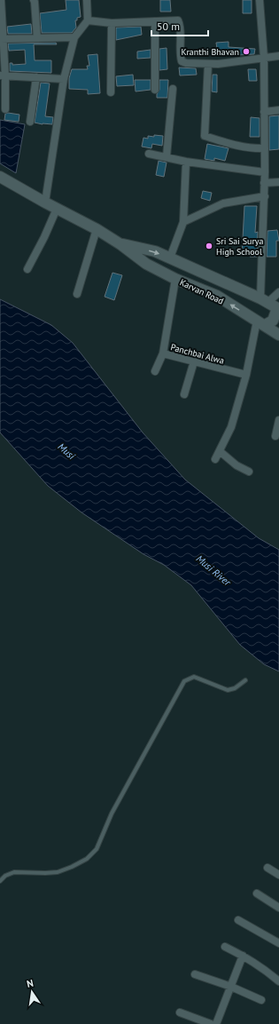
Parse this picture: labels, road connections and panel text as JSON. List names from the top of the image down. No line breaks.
{"streets":{"street":["Karvan Road","Panchbai Alwa"]},"crossings":[["Karvan Road","Panchbai Alwa"]],"water":["Musi","Musi River"],"places":["Kranthi Bhavan","Sri Sai Surya High School"],"scale_bar":"50 m","north":"top"}
